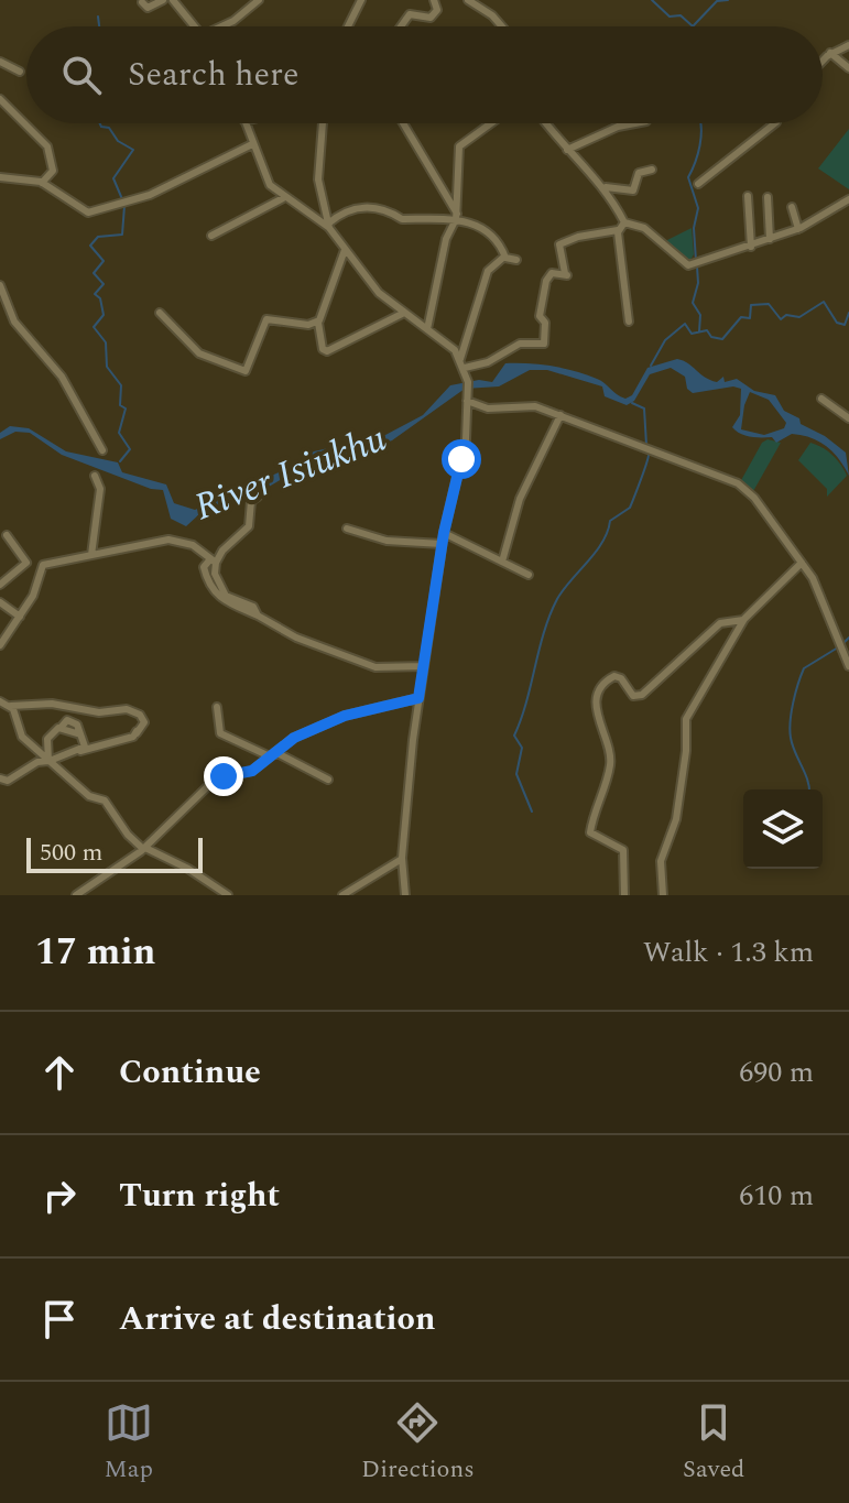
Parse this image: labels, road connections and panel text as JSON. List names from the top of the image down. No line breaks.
{"water":["River Isiukhu"],"scale_bar":"500 m","page":{"search":"Search here","scale":"500 m","heading":["17 min","Walk · 1.3 km"],"list":[["Continue","690 m"],["Turn right","610 m"],"Arrive at destination"],"nav":["Map","Directions","Saved"]}}
